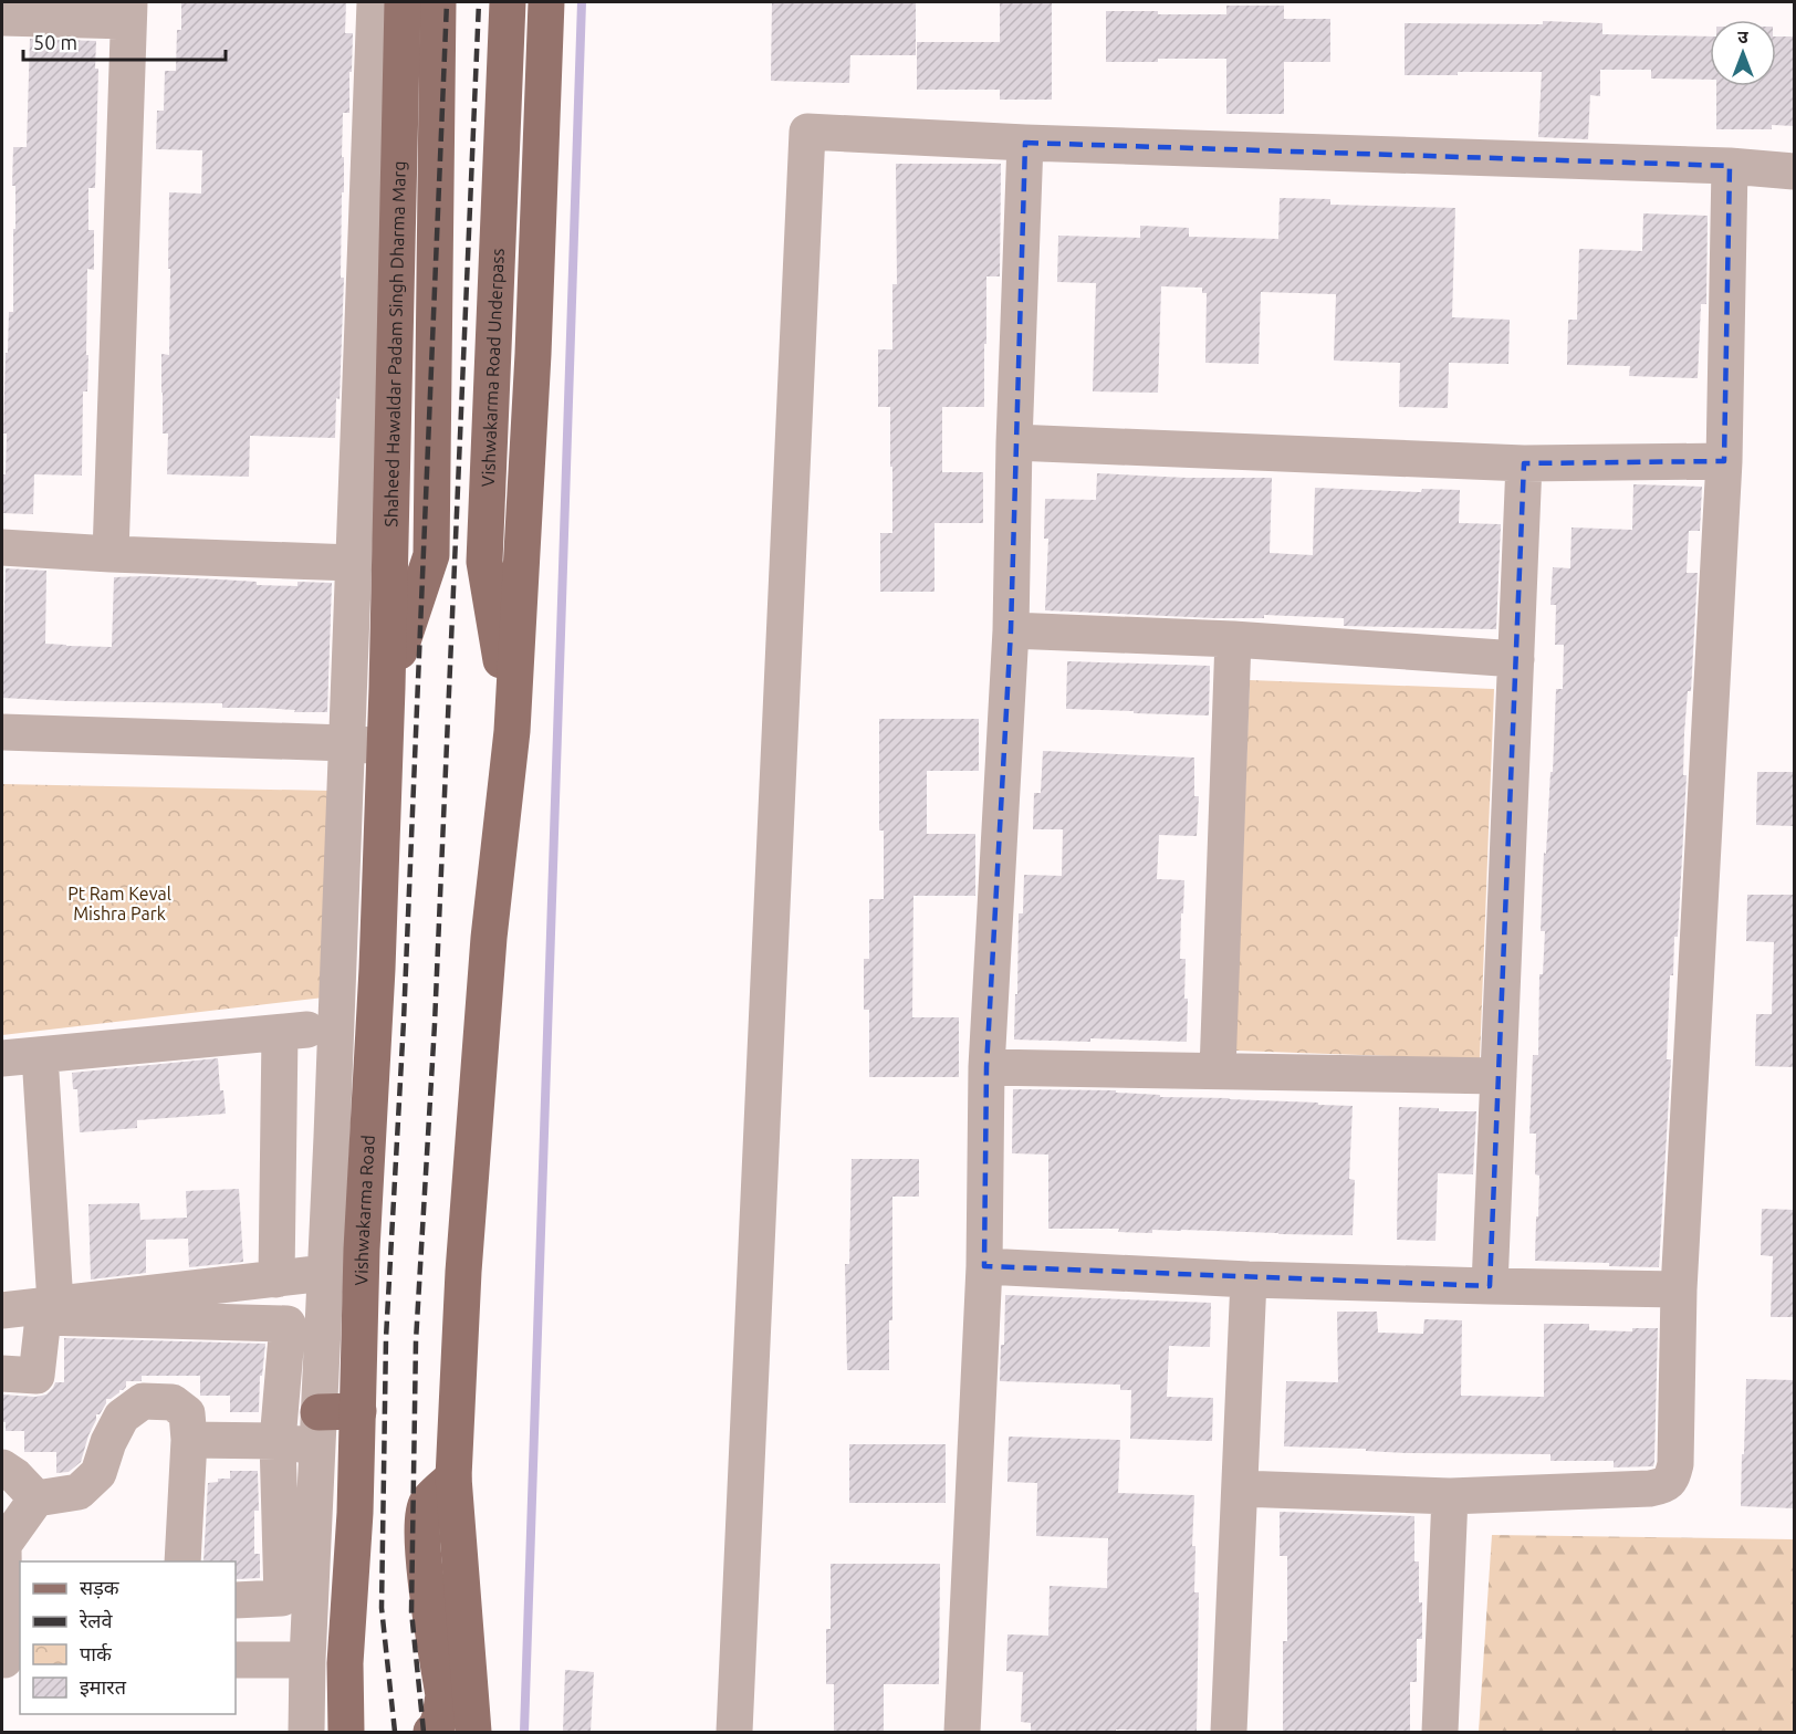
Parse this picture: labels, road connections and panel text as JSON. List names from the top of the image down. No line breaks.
{"streets":{"main road":["Shaheed Hawaldar Padam Singh Dharma Marg","Vishwakarma Road Underpass","Vishwakarma Road"]},"crossings":[["Shaheed Hawaldar Padam Singh Dharma Marg","Vishwakarma Road"]],"parks":["Pt Ram Keval Mishra Park"],"legend":["सड़क","रेलवे","पार्क","इमारत"],"scale_bar":"50 m","north":"top"}
